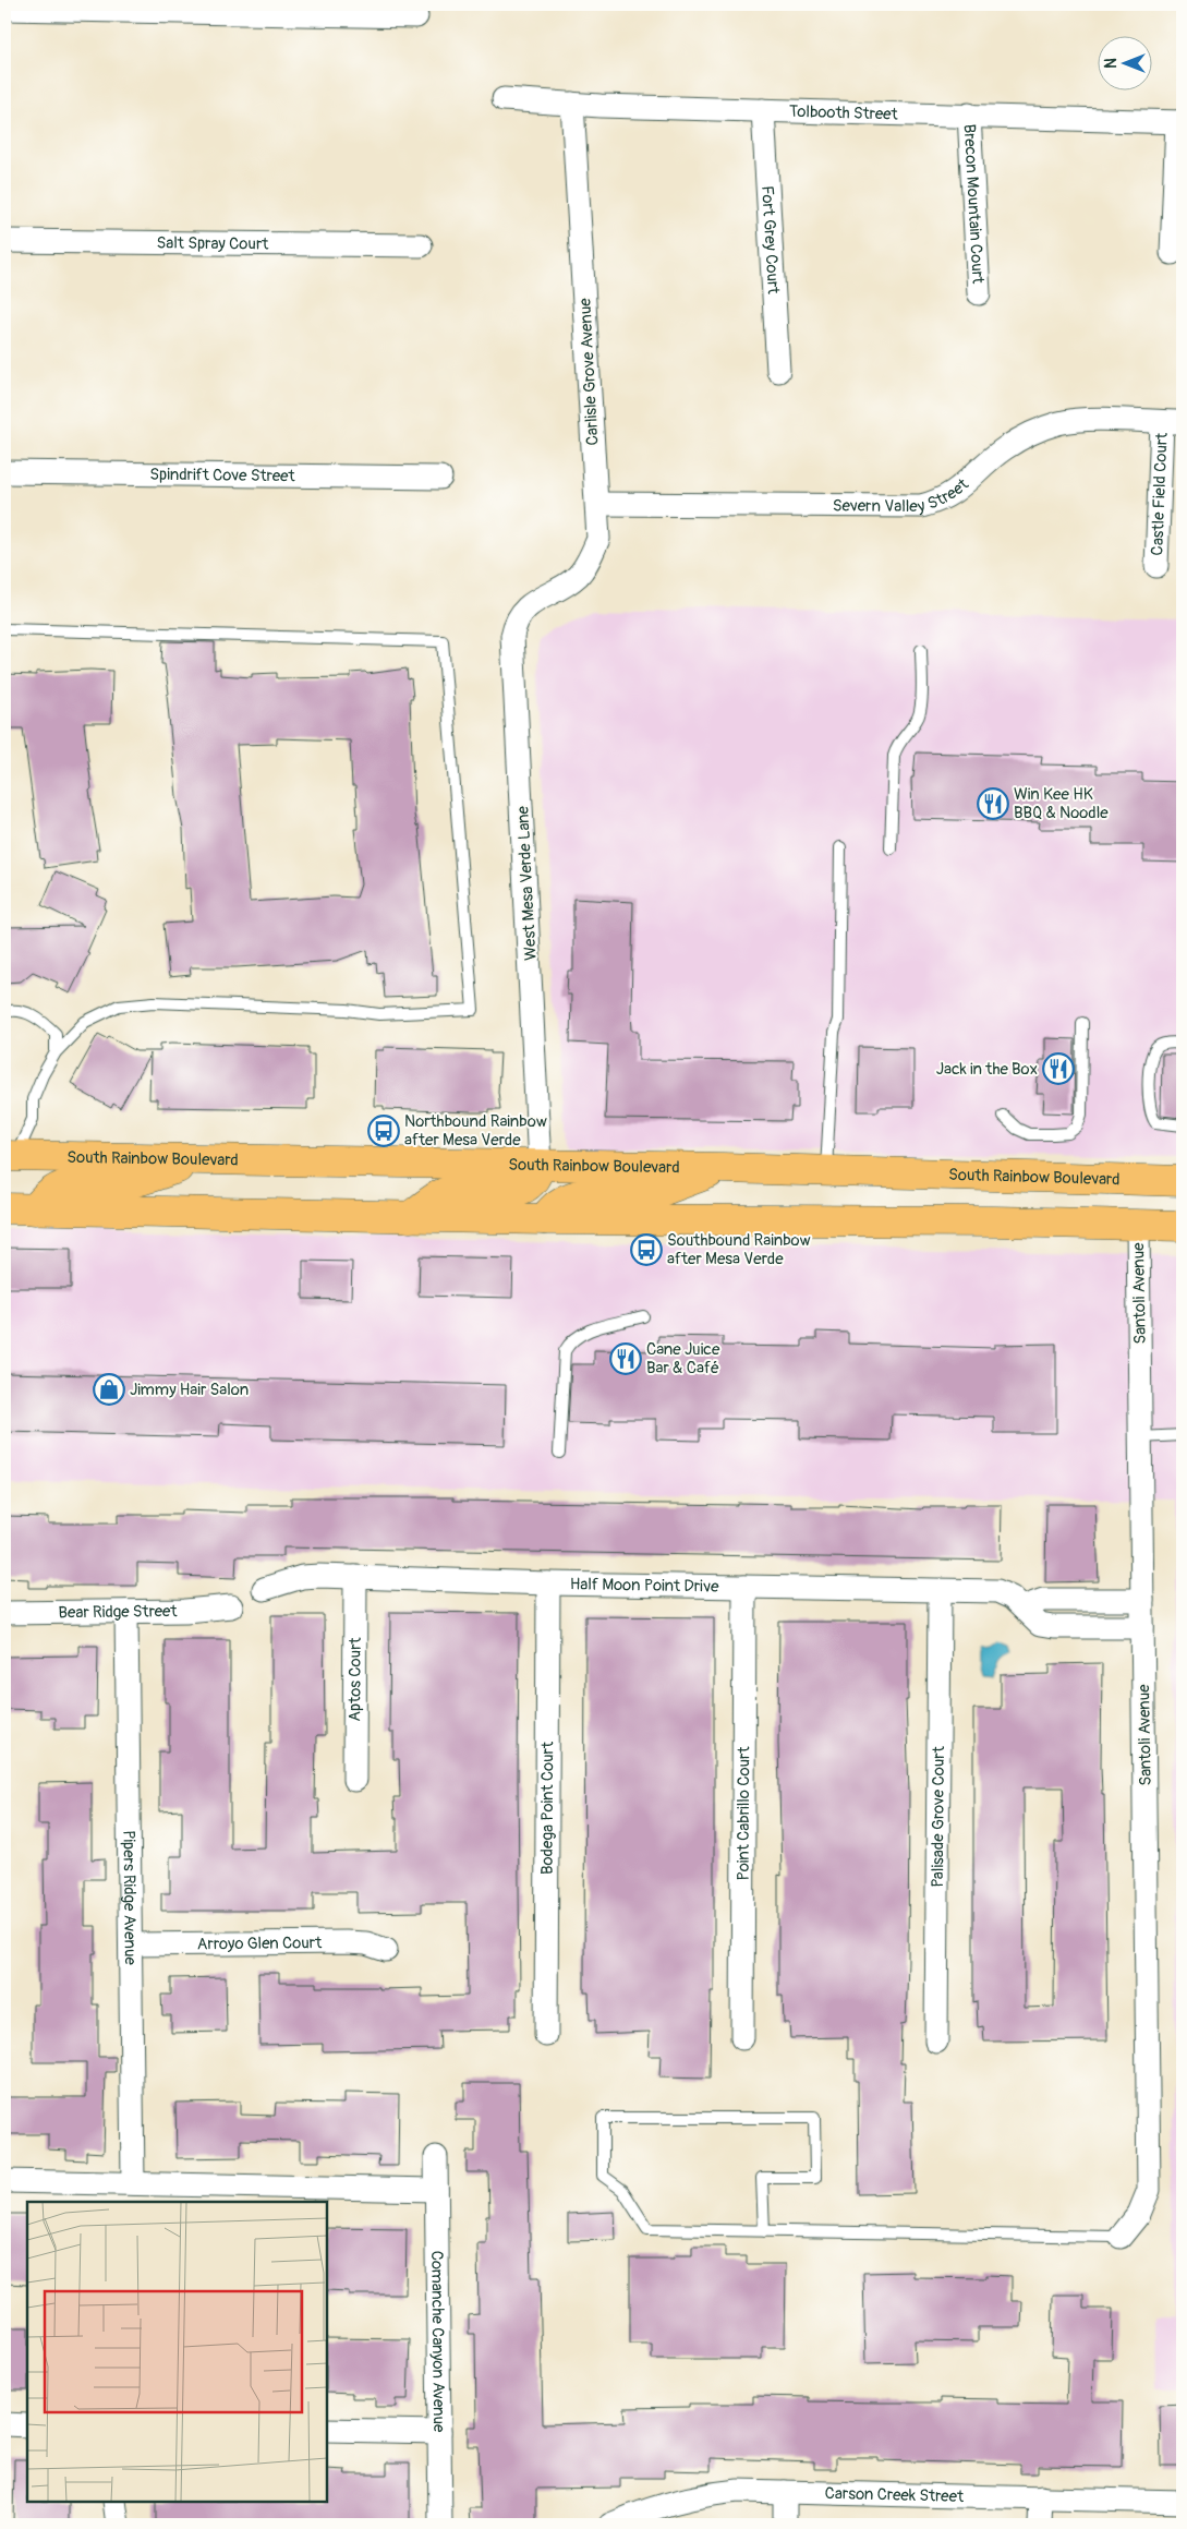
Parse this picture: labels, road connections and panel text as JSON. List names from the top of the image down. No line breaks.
{"streets":{"main road":["South Rainbow Boulevard"],"street":["Tolbooth Street","Brecon Mountain Court","Fort Grey Court","Salt Spray Court","Carlisle Grove Avenue","Spindrift Cove Street","Severn Valley Street","Castle Field Court","West Mesa Verde Lane","Santoli Avenue","Half Moon Point Drive","Bear Ridge Street","Aptos Court","Bodega Point Court","Point Cabrillo Court","Palisade Grove Court","Pipers Ridge Avenue","Arroyo Glen Court","Comanche Canyon Avenue","Carson Creek Street"]},"crossings":[["Tolbooth Street","Brecon Mountain Court"],["Tolbooth Street","Fort Grey Court"],["Tolbooth Street","Carlisle Grove Avenue"],["Carlisle Grove Avenue","Severn Valley Street"],["Carlisle Grove Avenue","West Mesa Verde Lane"],["Severn Valley Street","Castle Field Court"],["West Mesa Verde Lane","South Rainbow Boulevard"],["Santoli Avenue","Half Moon Point Drive"],["Half Moon Point Drive","Aptos Court"],["Half Moon Point Drive","Bodega Point Court"],["Half Moon Point Drive","Point Cabrillo Court"],["Half Moon Point Drive","Palisade Grove Court"],["Bear Ridge Street","Pipers Ridge Avenue"],["Pipers Ridge Avenue","Arroyo Glen Court"]],"places":{"restaurant":["Win Kee HK BBQ & Noodle","Jack in the Box","Cane Juice Bar & Café"],"bus stop":["Northbound Rainbow after Mesa Verde","Southbound Rainbow after Mesa Verde"],"shop":["Jimmy Hair Salon"]},"north":"left"}
